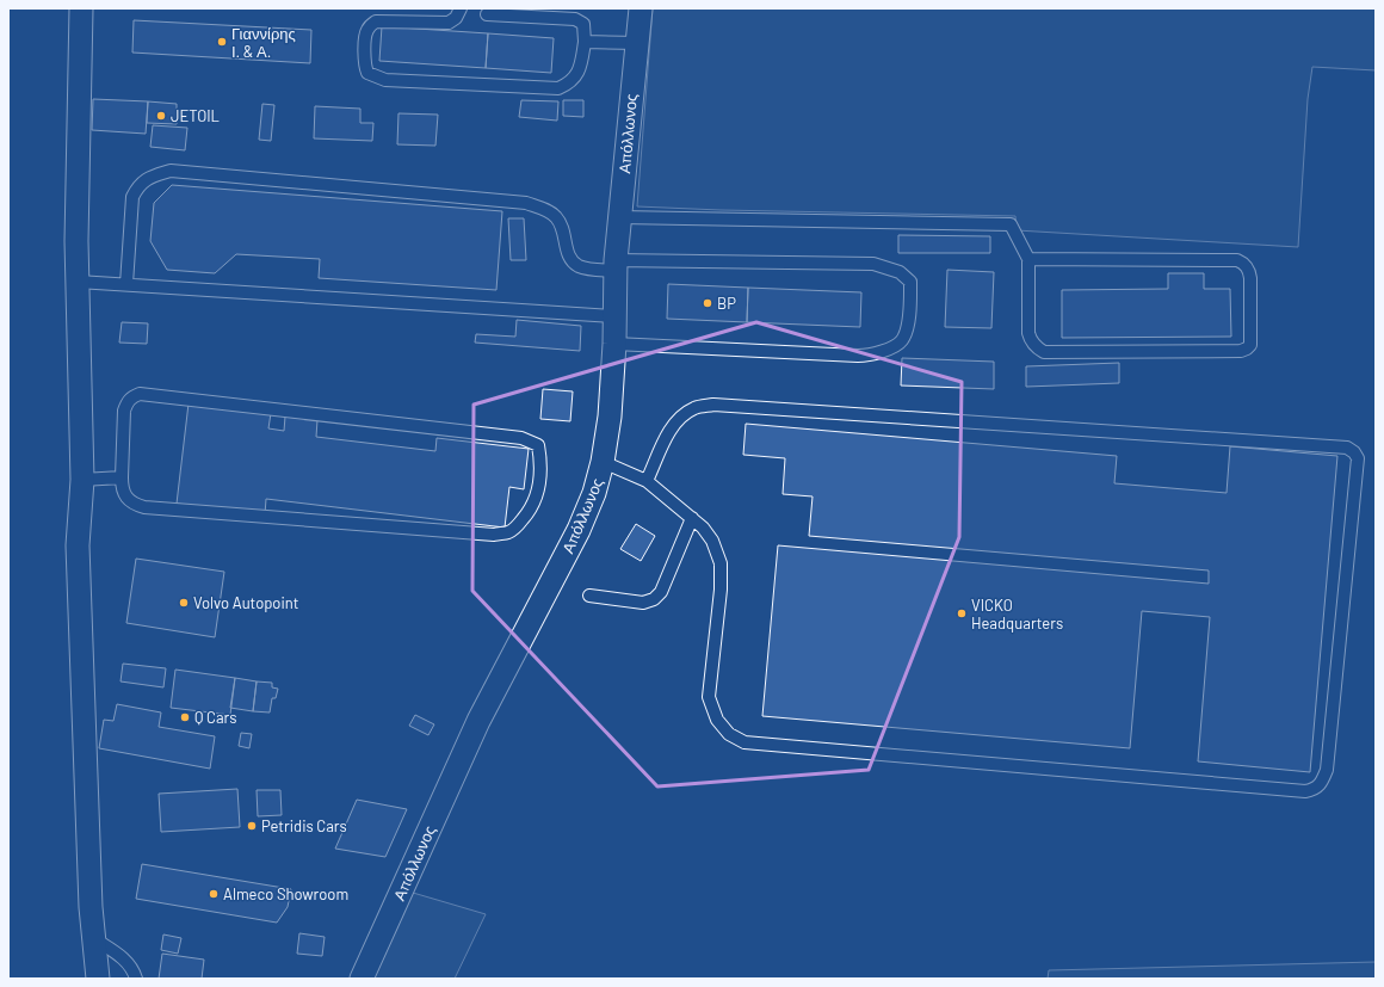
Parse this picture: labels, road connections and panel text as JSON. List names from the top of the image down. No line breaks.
{"streets":{"street":["Απόλλωνος"]},"places":["Γιαννίρης Ι. & Α.","JETOIL","BP","Volvo Autopoint","VICKO Headquarters","Q Cars","Petridis Cars","Almeco Showroom"]}
